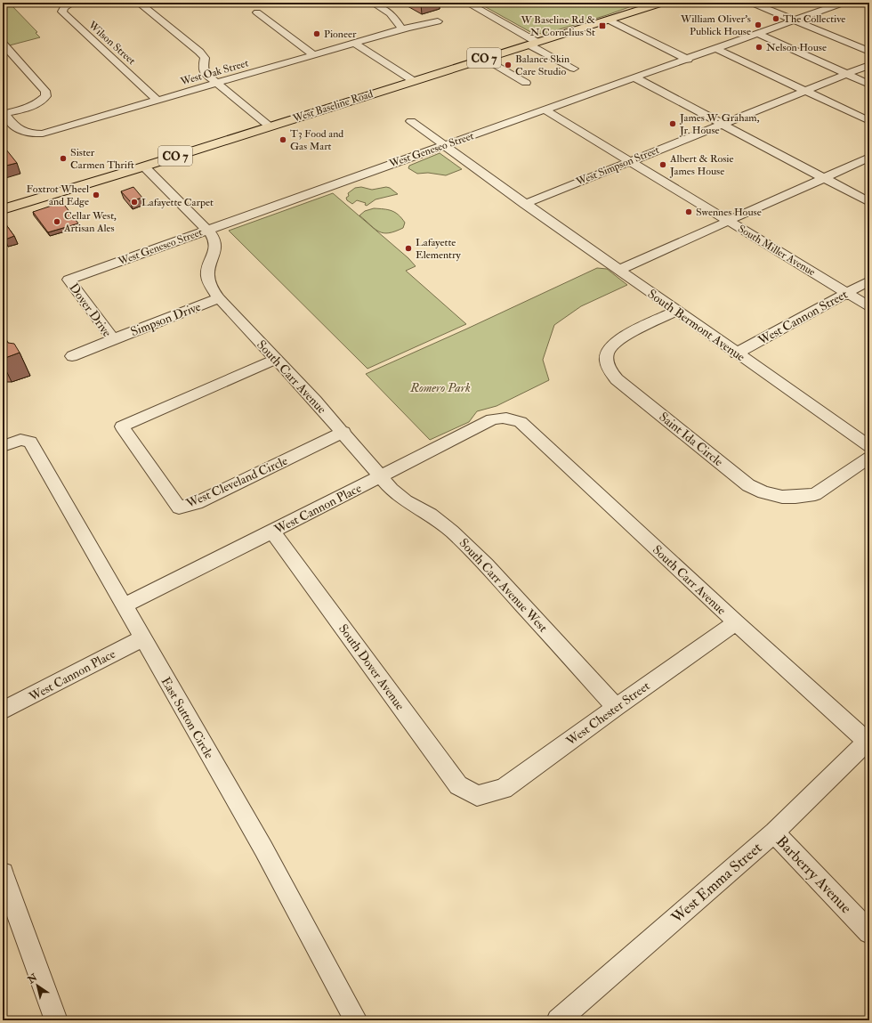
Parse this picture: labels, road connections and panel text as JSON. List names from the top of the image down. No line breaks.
{"streets":{"main road":["CO 7","West Baseline Road"],"street":["Wilson Street","West Oak Street","West Geneseo Street","West Simpson Street","South Miller Avenue","Dover Drive","West Cannon Street","Simpson Drive","South Bermont Avenue","South Carr Avenue","Saint Ida Circle","West Cleveland Circle","West Cannon Place","South Carr Avenue West","South Dover Avenue","West Chester Street","East Sutton Circle","Barberry Avenue","West Emma Street"]},"crossings":[["Wilson Street","West Oak Street"],["West Geneseo Street","South Miller Avenue"],["West Geneseo Street","Dover Drive"],["West Geneseo Street","South Bermont Avenue"],["West Geneseo Street","South Carr Avenue"],["West Simpson Street","South Miller Avenue"],["West Simpson Street","South Bermont Avenue"],["South Miller Avenue","West Cannon Street"],["Dover Drive","Simpson Drive"],["West Cannon Street","South Bermont Avenue"],["Simpson Drive","South Carr Avenue"],["South Bermont Avenue","Saint Ida Circle"],["South Carr Avenue","West Cleveland Circle"],["South Carr Avenue","West Cannon Place"],["South Carr Avenue","South Carr Avenue West"],["South Carr Avenue","West Chester Street"],["South Carr Avenue","West Emma Street"],["West Cannon Place","South Carr Avenue West"],["West Cannon Place","South Dover Avenue"],["West Cannon Place","East Sutton Circle"],["South Carr Avenue West","West Chester Street"],["South Dover Avenue","West Chester Street"],["Barberry Avenue","West Emma Street"]],"parks":["Romero Park"],"places":{"other":["The Collective","William Oliver's Publick House","Pioneer","Nelson House","Balance Skin Care Studio","James W. Graham, Jr. House","T3 Food and Gas Mart","Sister Carmen Thrift","Albert & Rosie James House","Foxtrot Wheel and Edge","Lafayette Carpet","Swennes House","Cellar West, Artisan Ales","Lafayette Elementry"],"transit":["W Baseline Rd & N Cornelius St"]},"north":"top left"}
